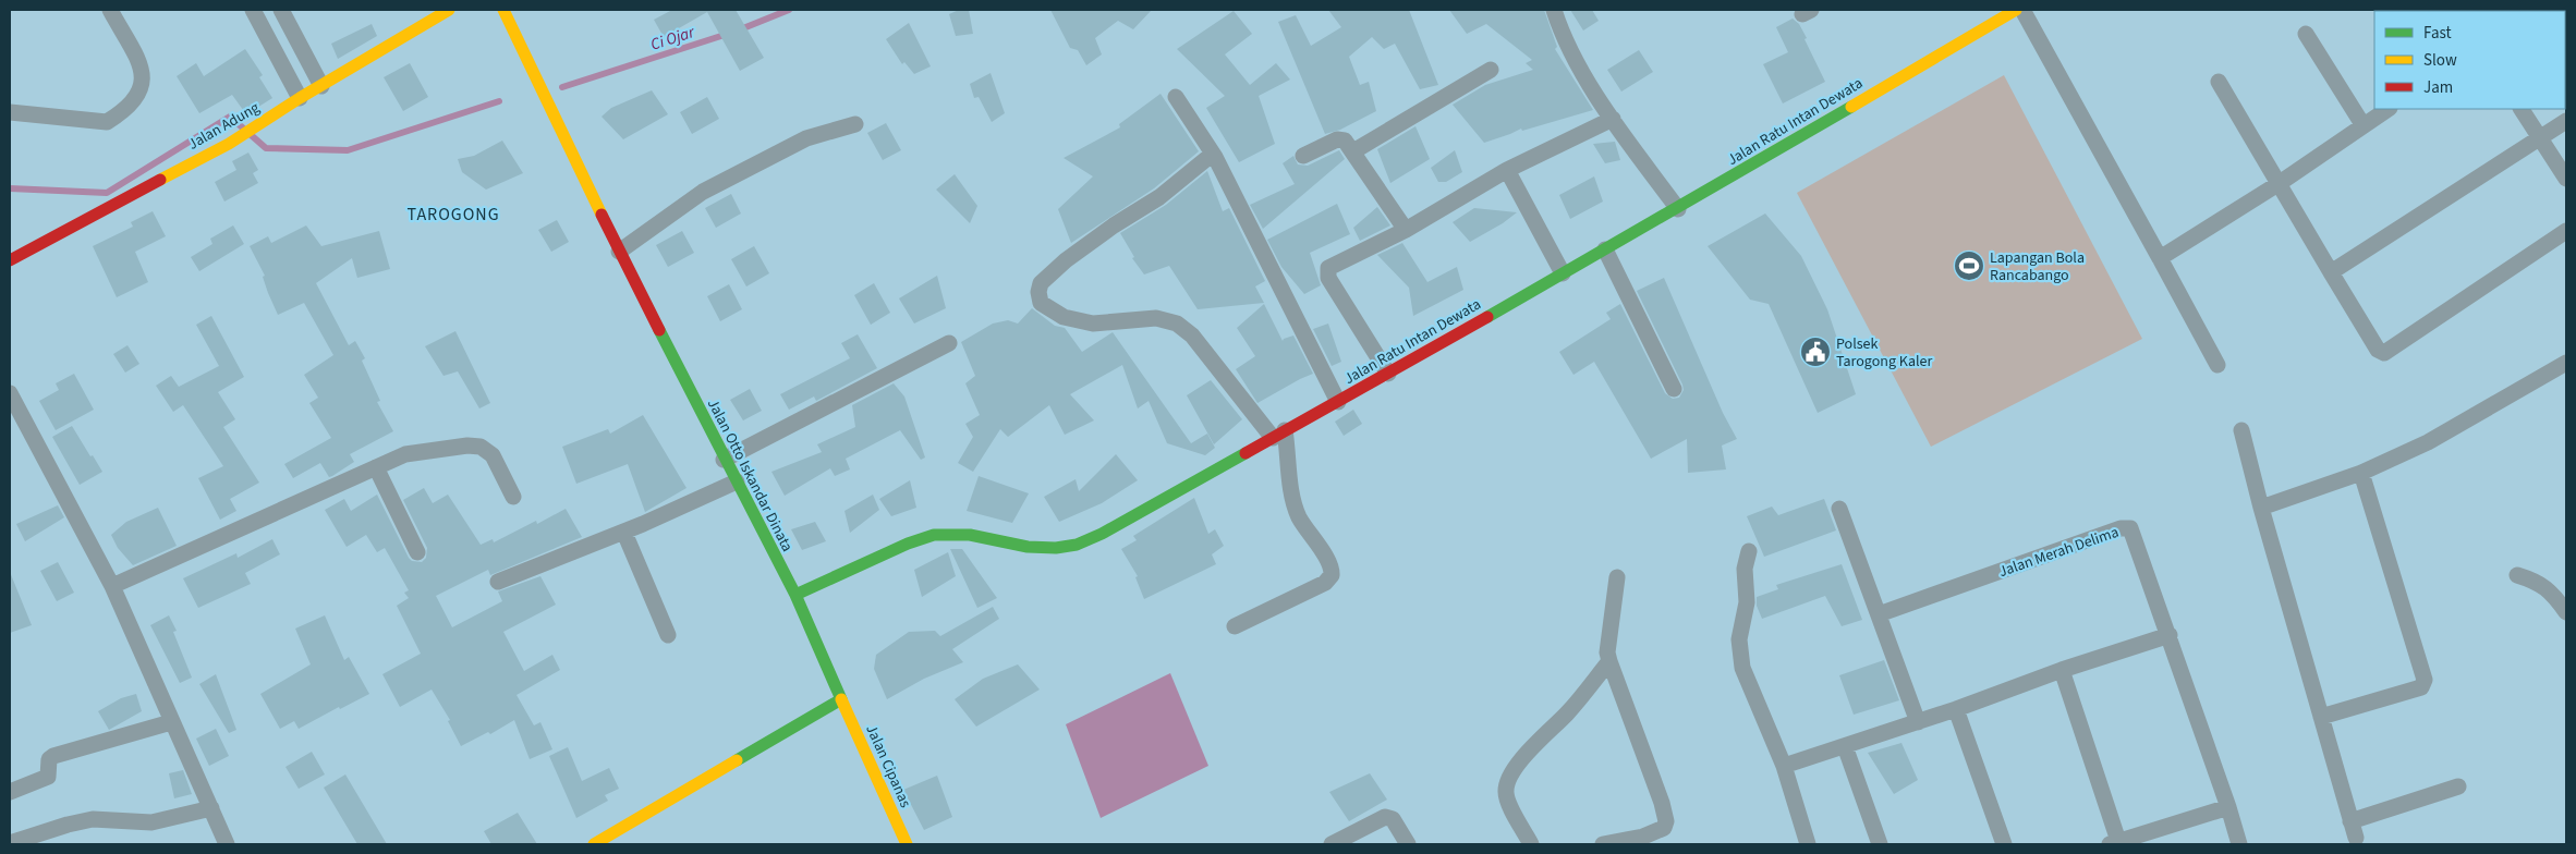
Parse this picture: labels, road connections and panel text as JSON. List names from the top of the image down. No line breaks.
{"streets":{"main road":["Jalan Ratu Intan Dewata","Jalan Adung","Jalan Otto Iskandar Dinata","Jalan Cipanas"],"street":["Jalan Merah Delima"]},"crossings":[["Jalan Ratu Intan Dewata","Jalan Otto Iskandar Dinata"],["Jalan Otto Iskandar Dinata","Jalan Cipanas"]],"districts":["TAROGONG"],"water":["Ci Ojar"],"places":{"sports":["Lapangan Bola Rancabango"],"public building":["Polsek Tarogong Kaler"]},"legend":["Fast","Slow","Jam"]}
